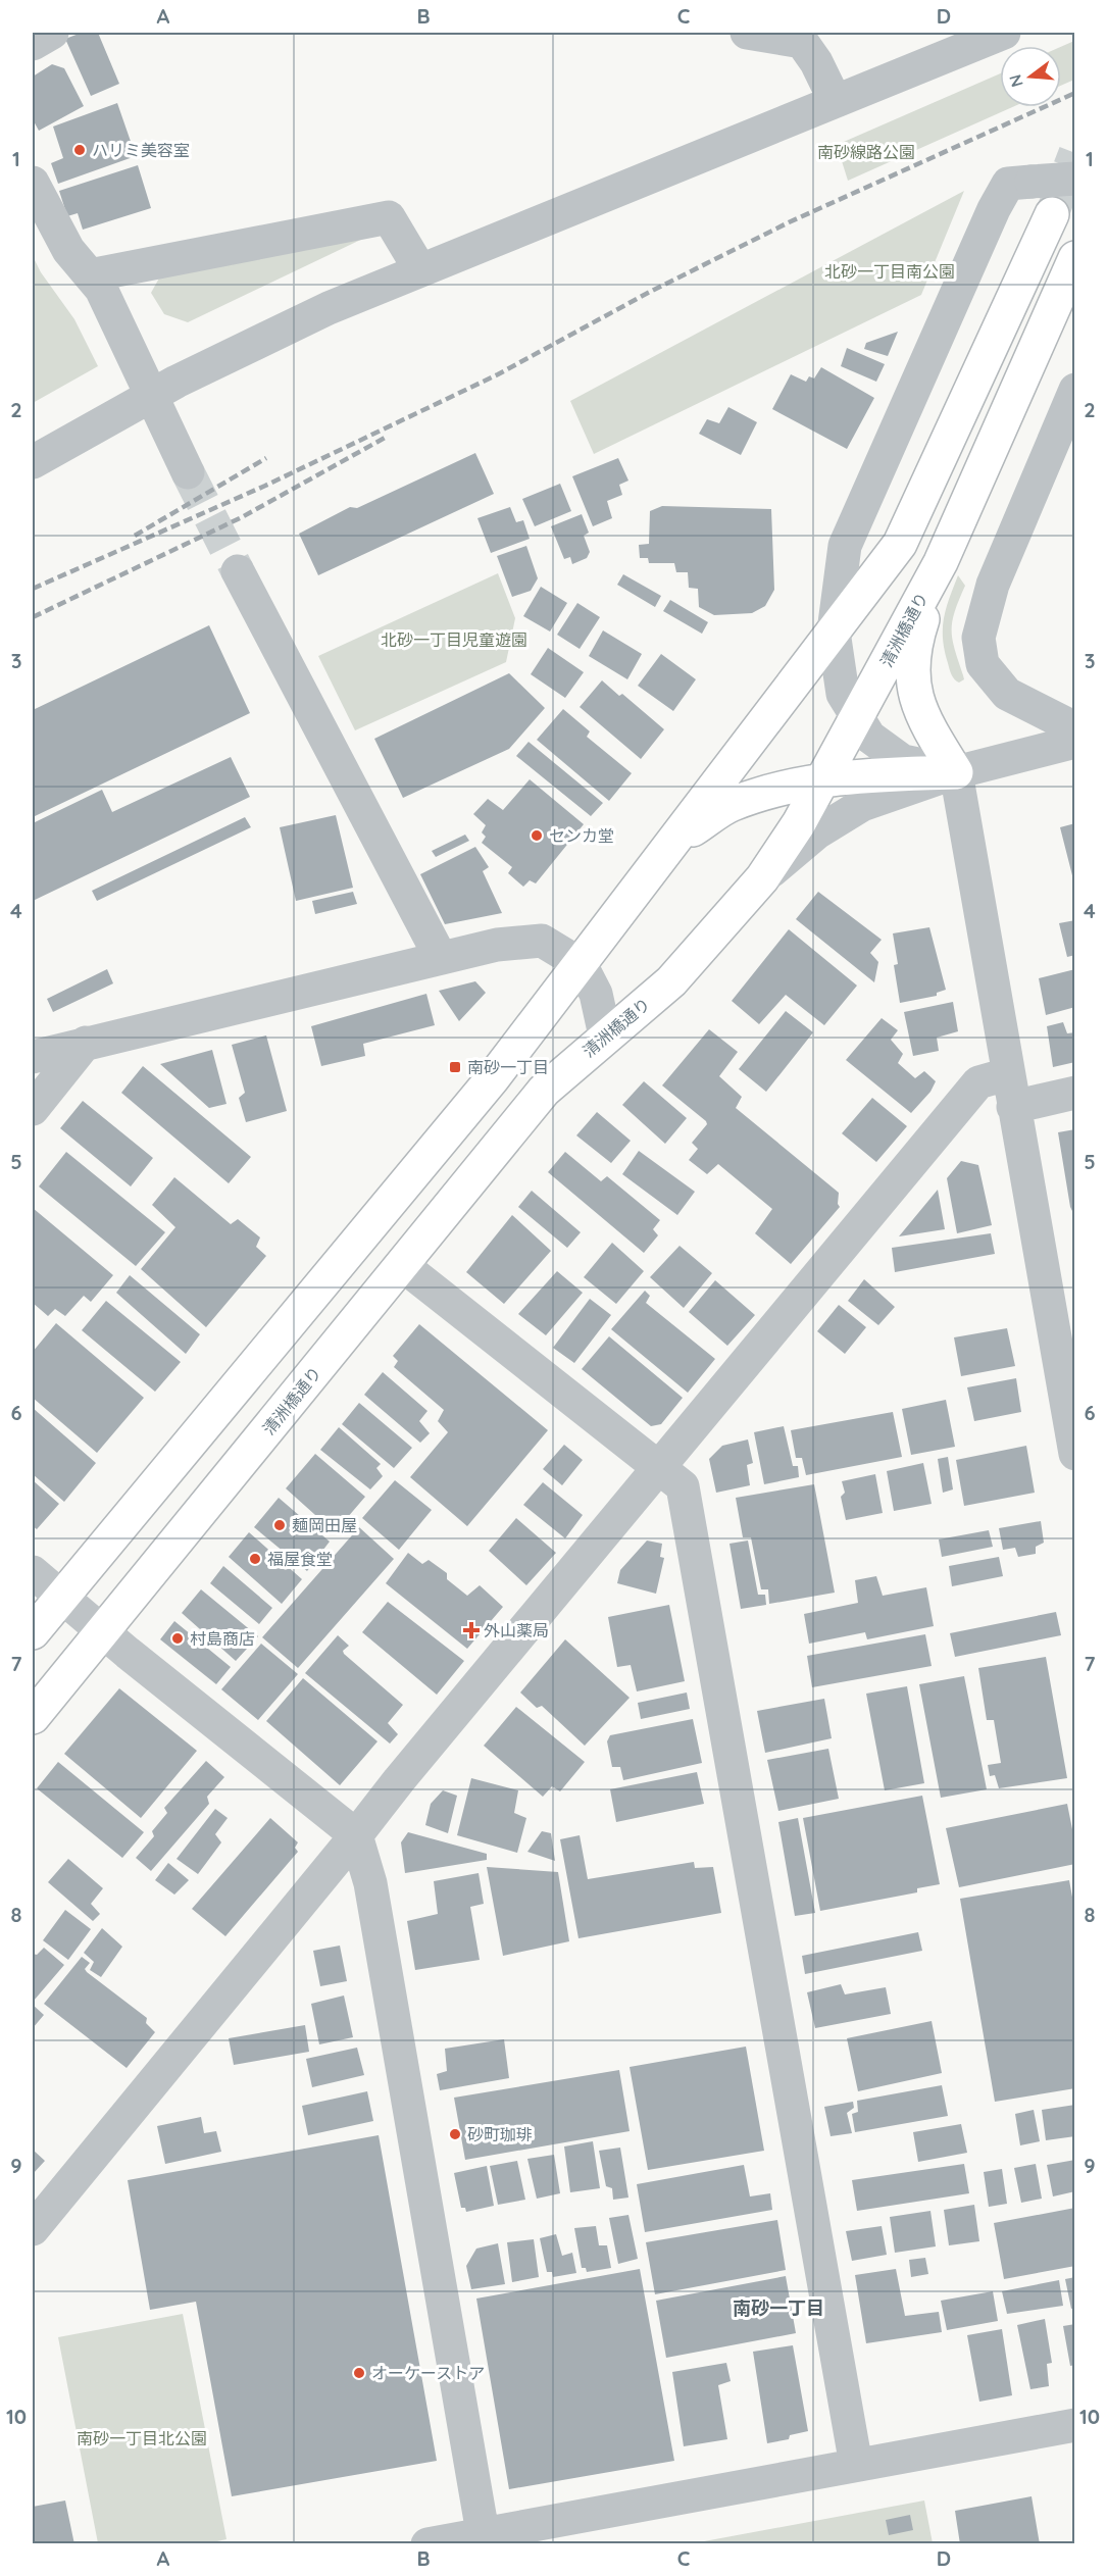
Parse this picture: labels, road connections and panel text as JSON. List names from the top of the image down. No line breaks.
{"streets":{"main road":["清洲橋通り"]},"districts":["南砂一丁目"],"parks":["南砂線路公園","北砂一丁目南公園","北砂一丁目児童遊園","南砂一丁目北公園"],"places":{"other":["ハリミ美容室","センカ堂","麺岡田屋","福屋食堂","村島商店","砂町珈琲","オーケーストア"],"transit":["南砂一丁目"],"health":["外山薬局"]},"north":"left","grid":{"columns":["A","B","C","D"],"rows":["1","2","3","4","5","6","7","8","9","10"]}}
